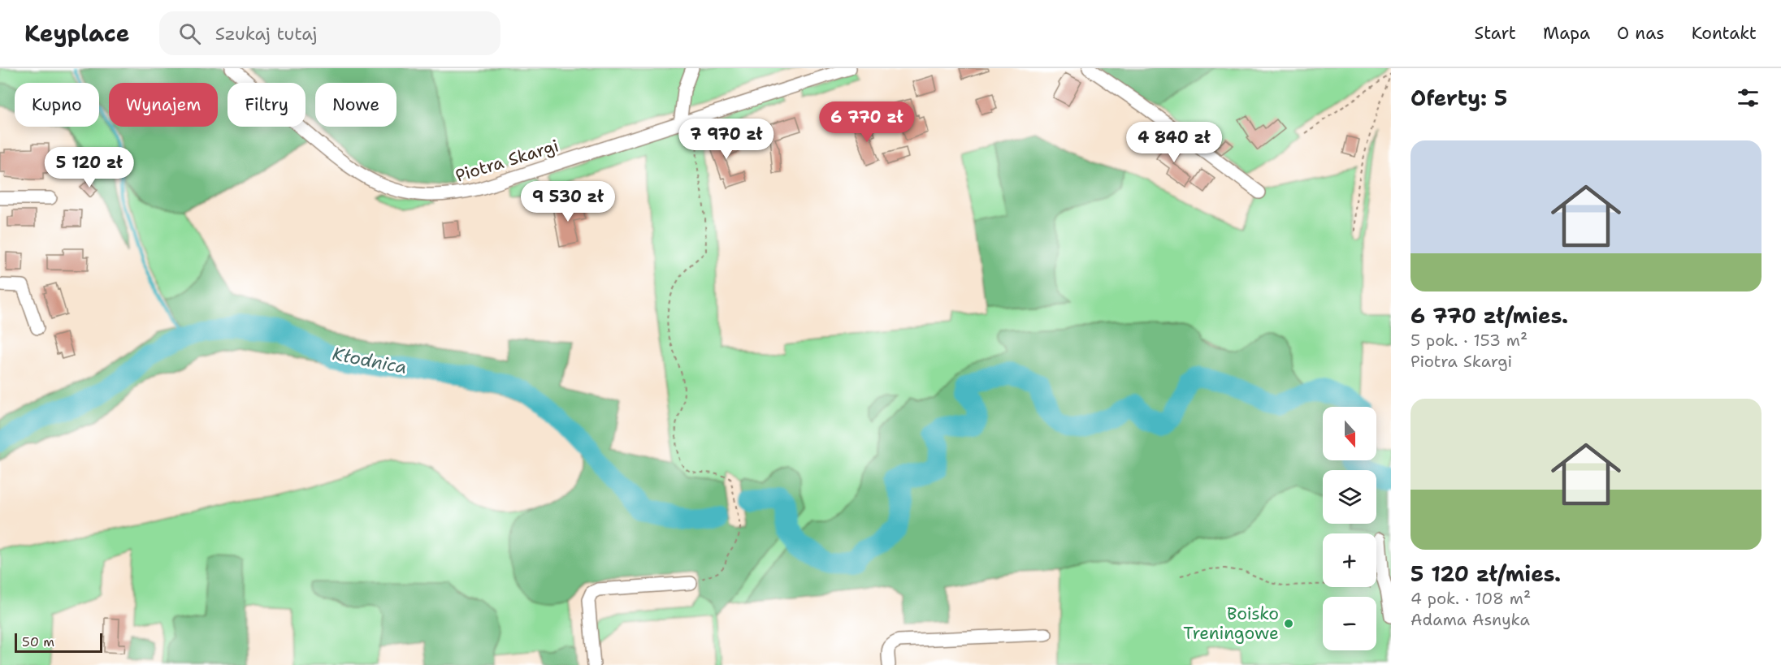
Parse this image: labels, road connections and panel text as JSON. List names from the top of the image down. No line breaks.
{"streets":{"street":["Piotra Skargi"]},"water":["Kłodnica"],"places":["Boisko Treningowe"],"scale_bar":"50 m","north":"bottom","page":{"header":"Keyplace","search":"Szukaj tutaj","nav":["Start","Mapa","O nas","Kontakt"],"heading":"Oferty: 5","chip":["Kupno","Wynajem","Filtry","Nowe"],"price":["6 770 zł","7 970 zł","4 840 zł","5 120 zł","9 530 zł"],"list":[{"name":"6 770 zł/mies.","note":"5 pok. · 153 m² · Piotra Skargi"},{"name":"5 120 zł/mies.","note":"4 pok. · 108 m² · Adama Asnyka"}],"map_buttons":["+","−"],"scale":"50 m"}}
